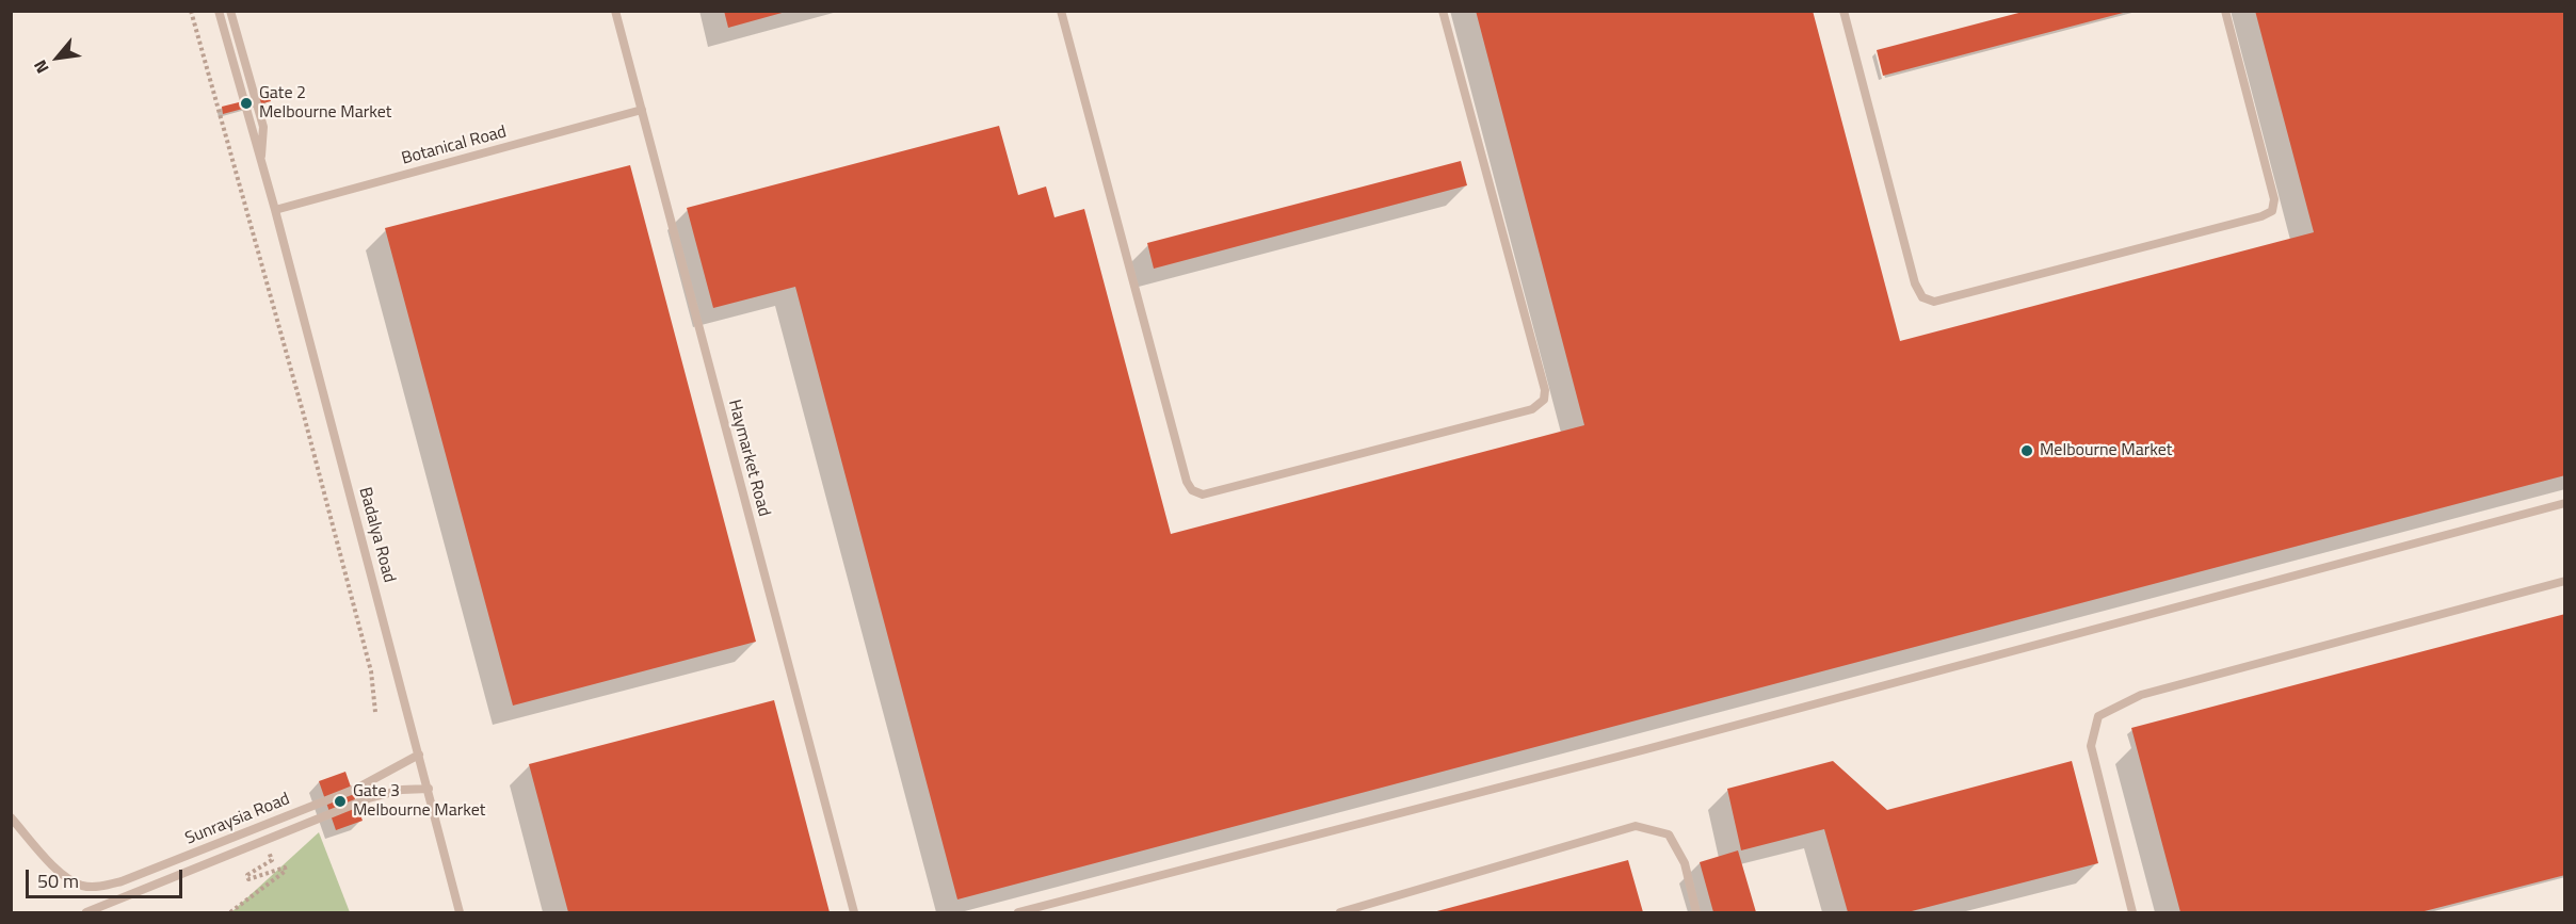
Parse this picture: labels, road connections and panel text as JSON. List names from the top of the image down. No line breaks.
{"streets":{"lane":["Botanical Road","Haymarket Road","Badalya Road","Sunraysia Road"]},"crossings":[["Botanical Road","Haymarket Road"],["Botanical Road","Badalya Road"],["Badalya Road","Sunraysia Road"]],"places":["Gate 2 Melbourne Market","Melbourne Market","Gate 3 Melbourne Market"],"scale_bar":"50 m","north":"bottom left"}
